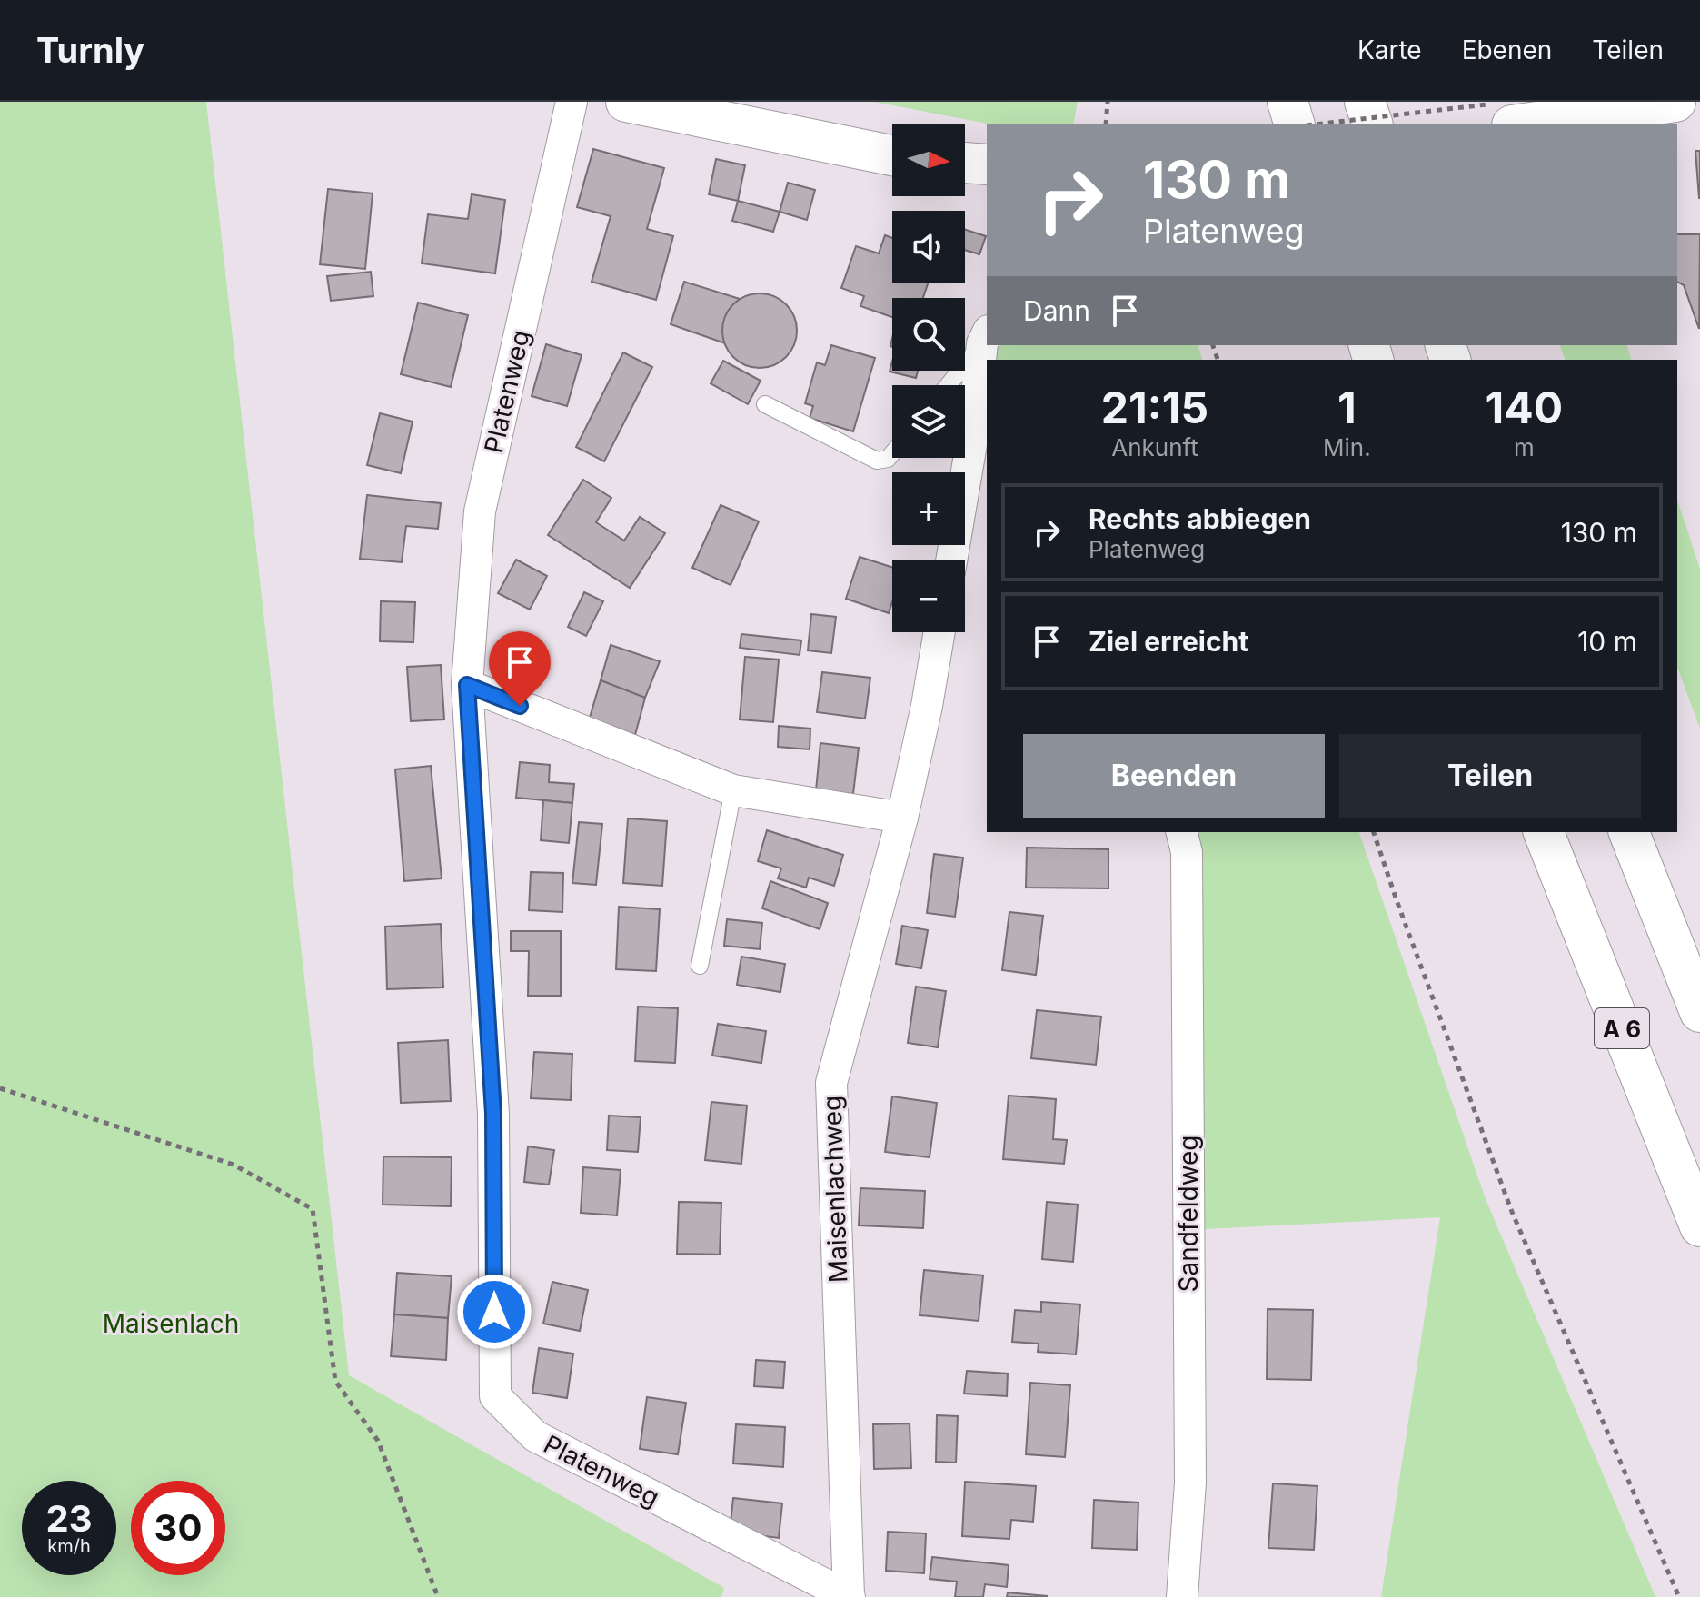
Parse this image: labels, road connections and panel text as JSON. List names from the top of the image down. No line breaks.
{"streets":{"main road":["A 6"],"street":["Platenweg","Maisenlachweg","Sandfeldweg"]},"crossings":[["Platenweg","Maisenlachweg"]],"parks":["Maisenlach"],"north":"right","page":{"header":"Turnly","nav":["Karte","Ebenen","Teilen"],"map_buttons":["+","−"],"turn":["130 m","Platenweg"],"then":"Dann","eta":["21:15","Ankunft","1","Min.","140","m"],"list":[{"name":"Rechts abbiegen","note":"Platenweg","value":"130 m"},{"name":"Ziel erreicht","value":"10 m"}],"buttons":["Beenden","Teilen"],"speed":"23 km/h","limit":"30"}}
